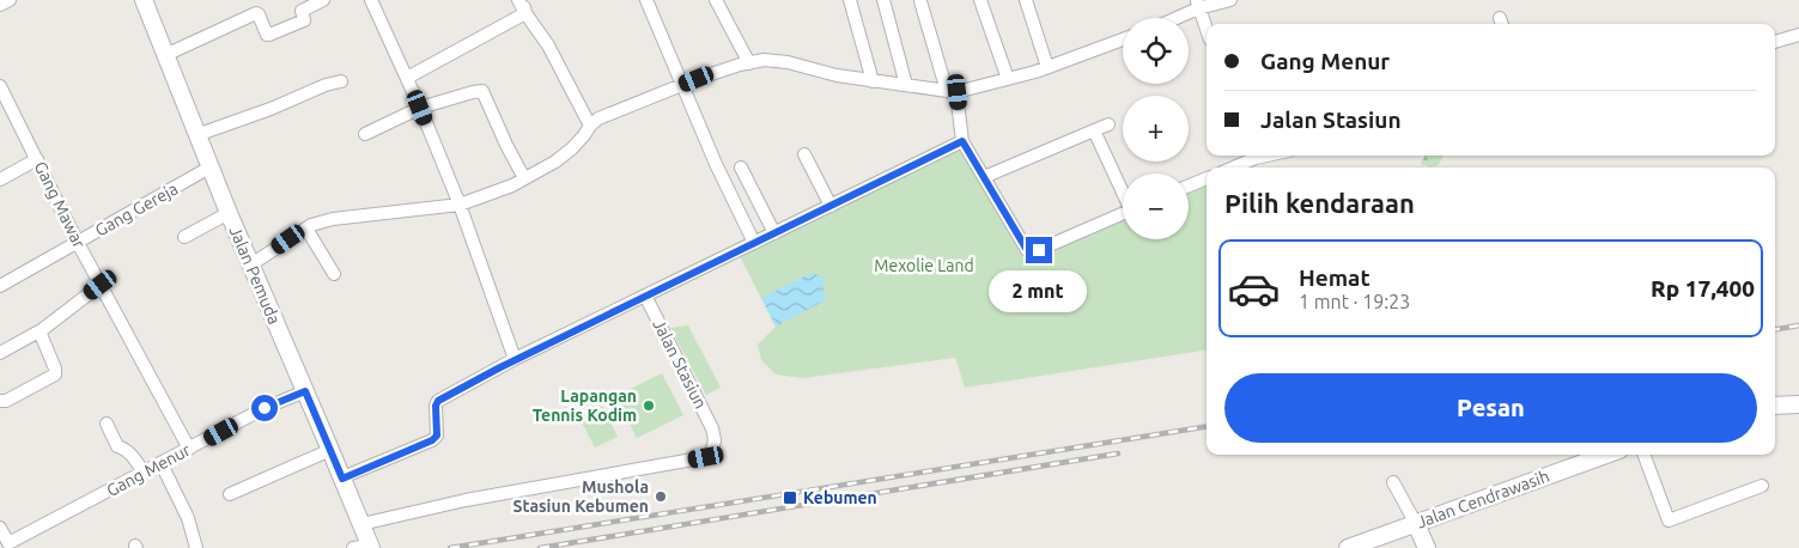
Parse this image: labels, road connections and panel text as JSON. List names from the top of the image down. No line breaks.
{"streets":{"main road":["Jalan Pemuda","Jalan Cendrawasih"],"street":["Gang Mawar","Gang Gereja","Jalan Stasiun","Gang Menur"]},"crossings":[["Gang Mawar","Gang Gereja"],["Gang Mawar","Gang Menur"],["Gang Gereja","Jalan Pemuda"],["Jalan Pemuda","Jalan Stasiun"],["Jalan Pemuda","Gang Menur"]],"parks":["Mexolie Land"],"places":{"other":["Lapangan Tennis Kodim","Mushola Stasiun Kebumen"],"transit":["Kebumen"]},"page":{"map_buttons":["+","−"],"banner":["Gang Menur","Jalan Stasiun"],"heading":"Pilih kendaraan","list":[{"name":"Hemat","note":"1 mnt · 19:23","value":"Rp 17,400"}],"bubble":"2 mnt","buttons":"Pesan"}}
